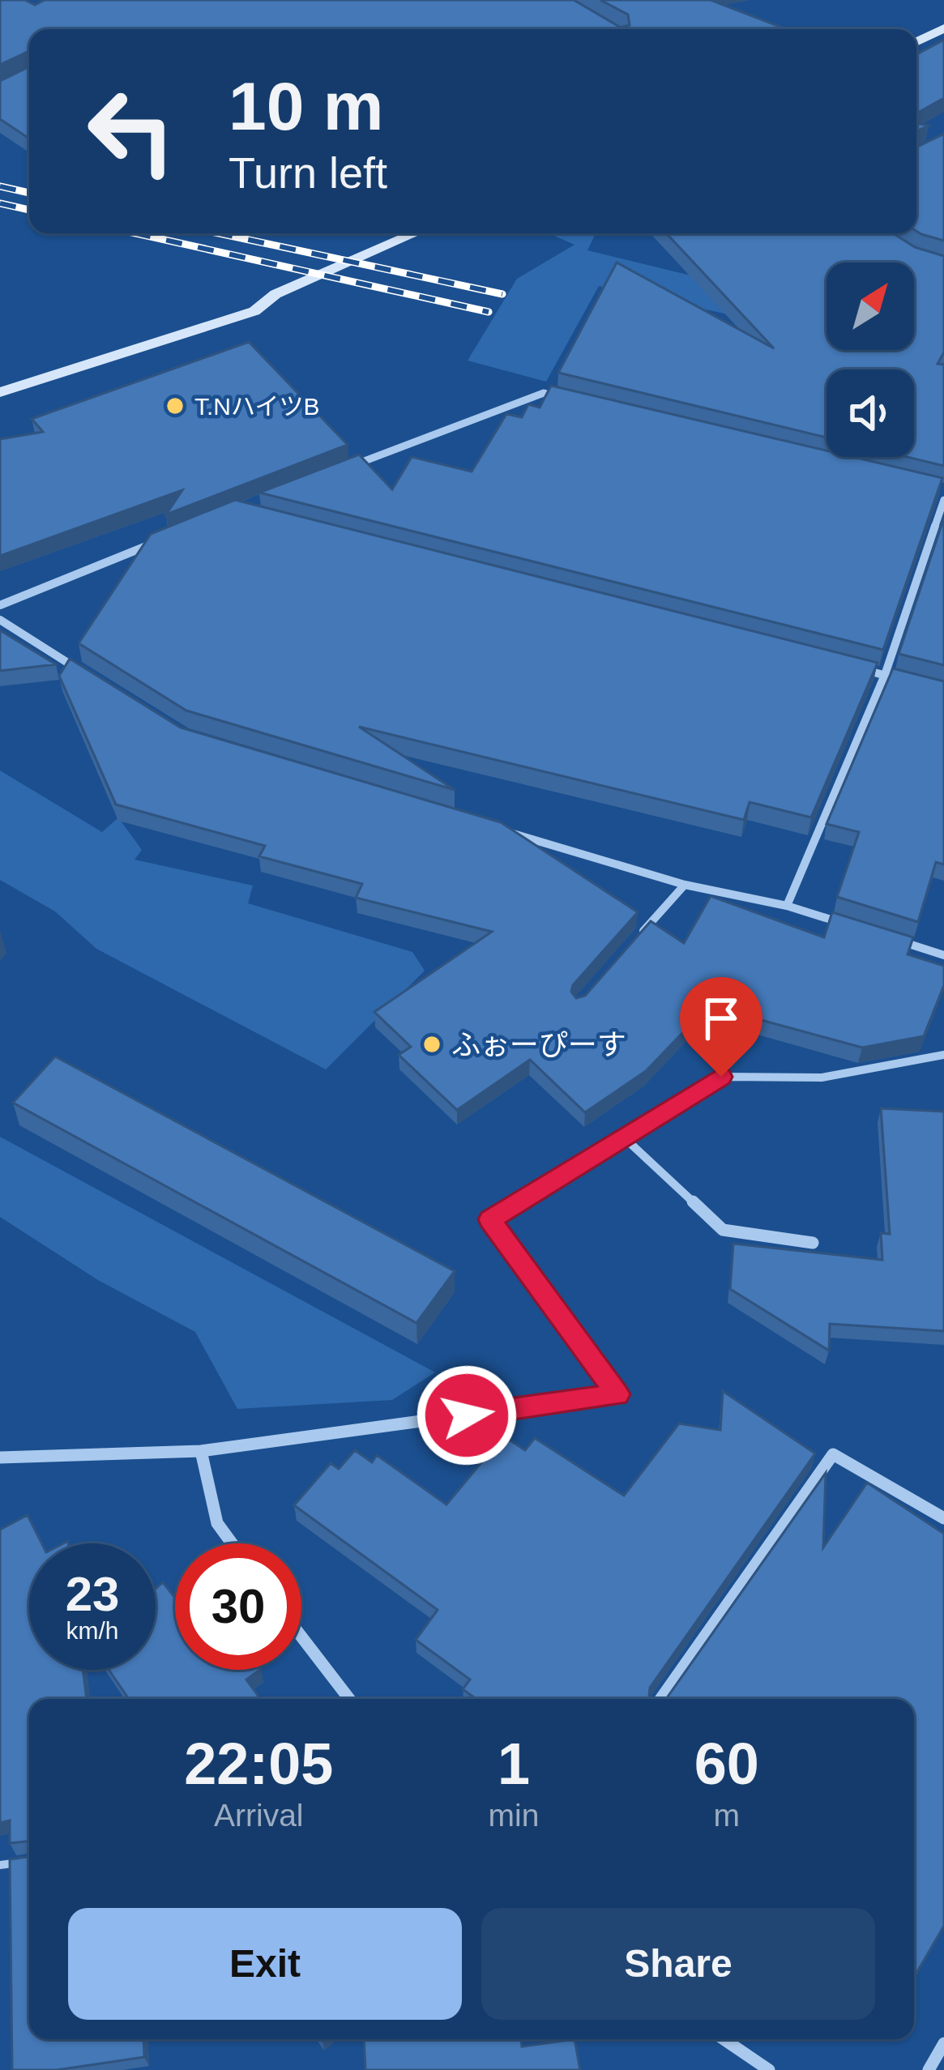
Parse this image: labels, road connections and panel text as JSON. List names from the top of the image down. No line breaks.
{"places":["T.NハイツB","ふぉーぴーす"],"north":"top right","page":{"turn":["10 m","Turn left"],"speed":"23 km/h","limit":"30","eta":["22:05","Arrival","1","min","60","m"],"buttons":["Exit","Share"]}}
